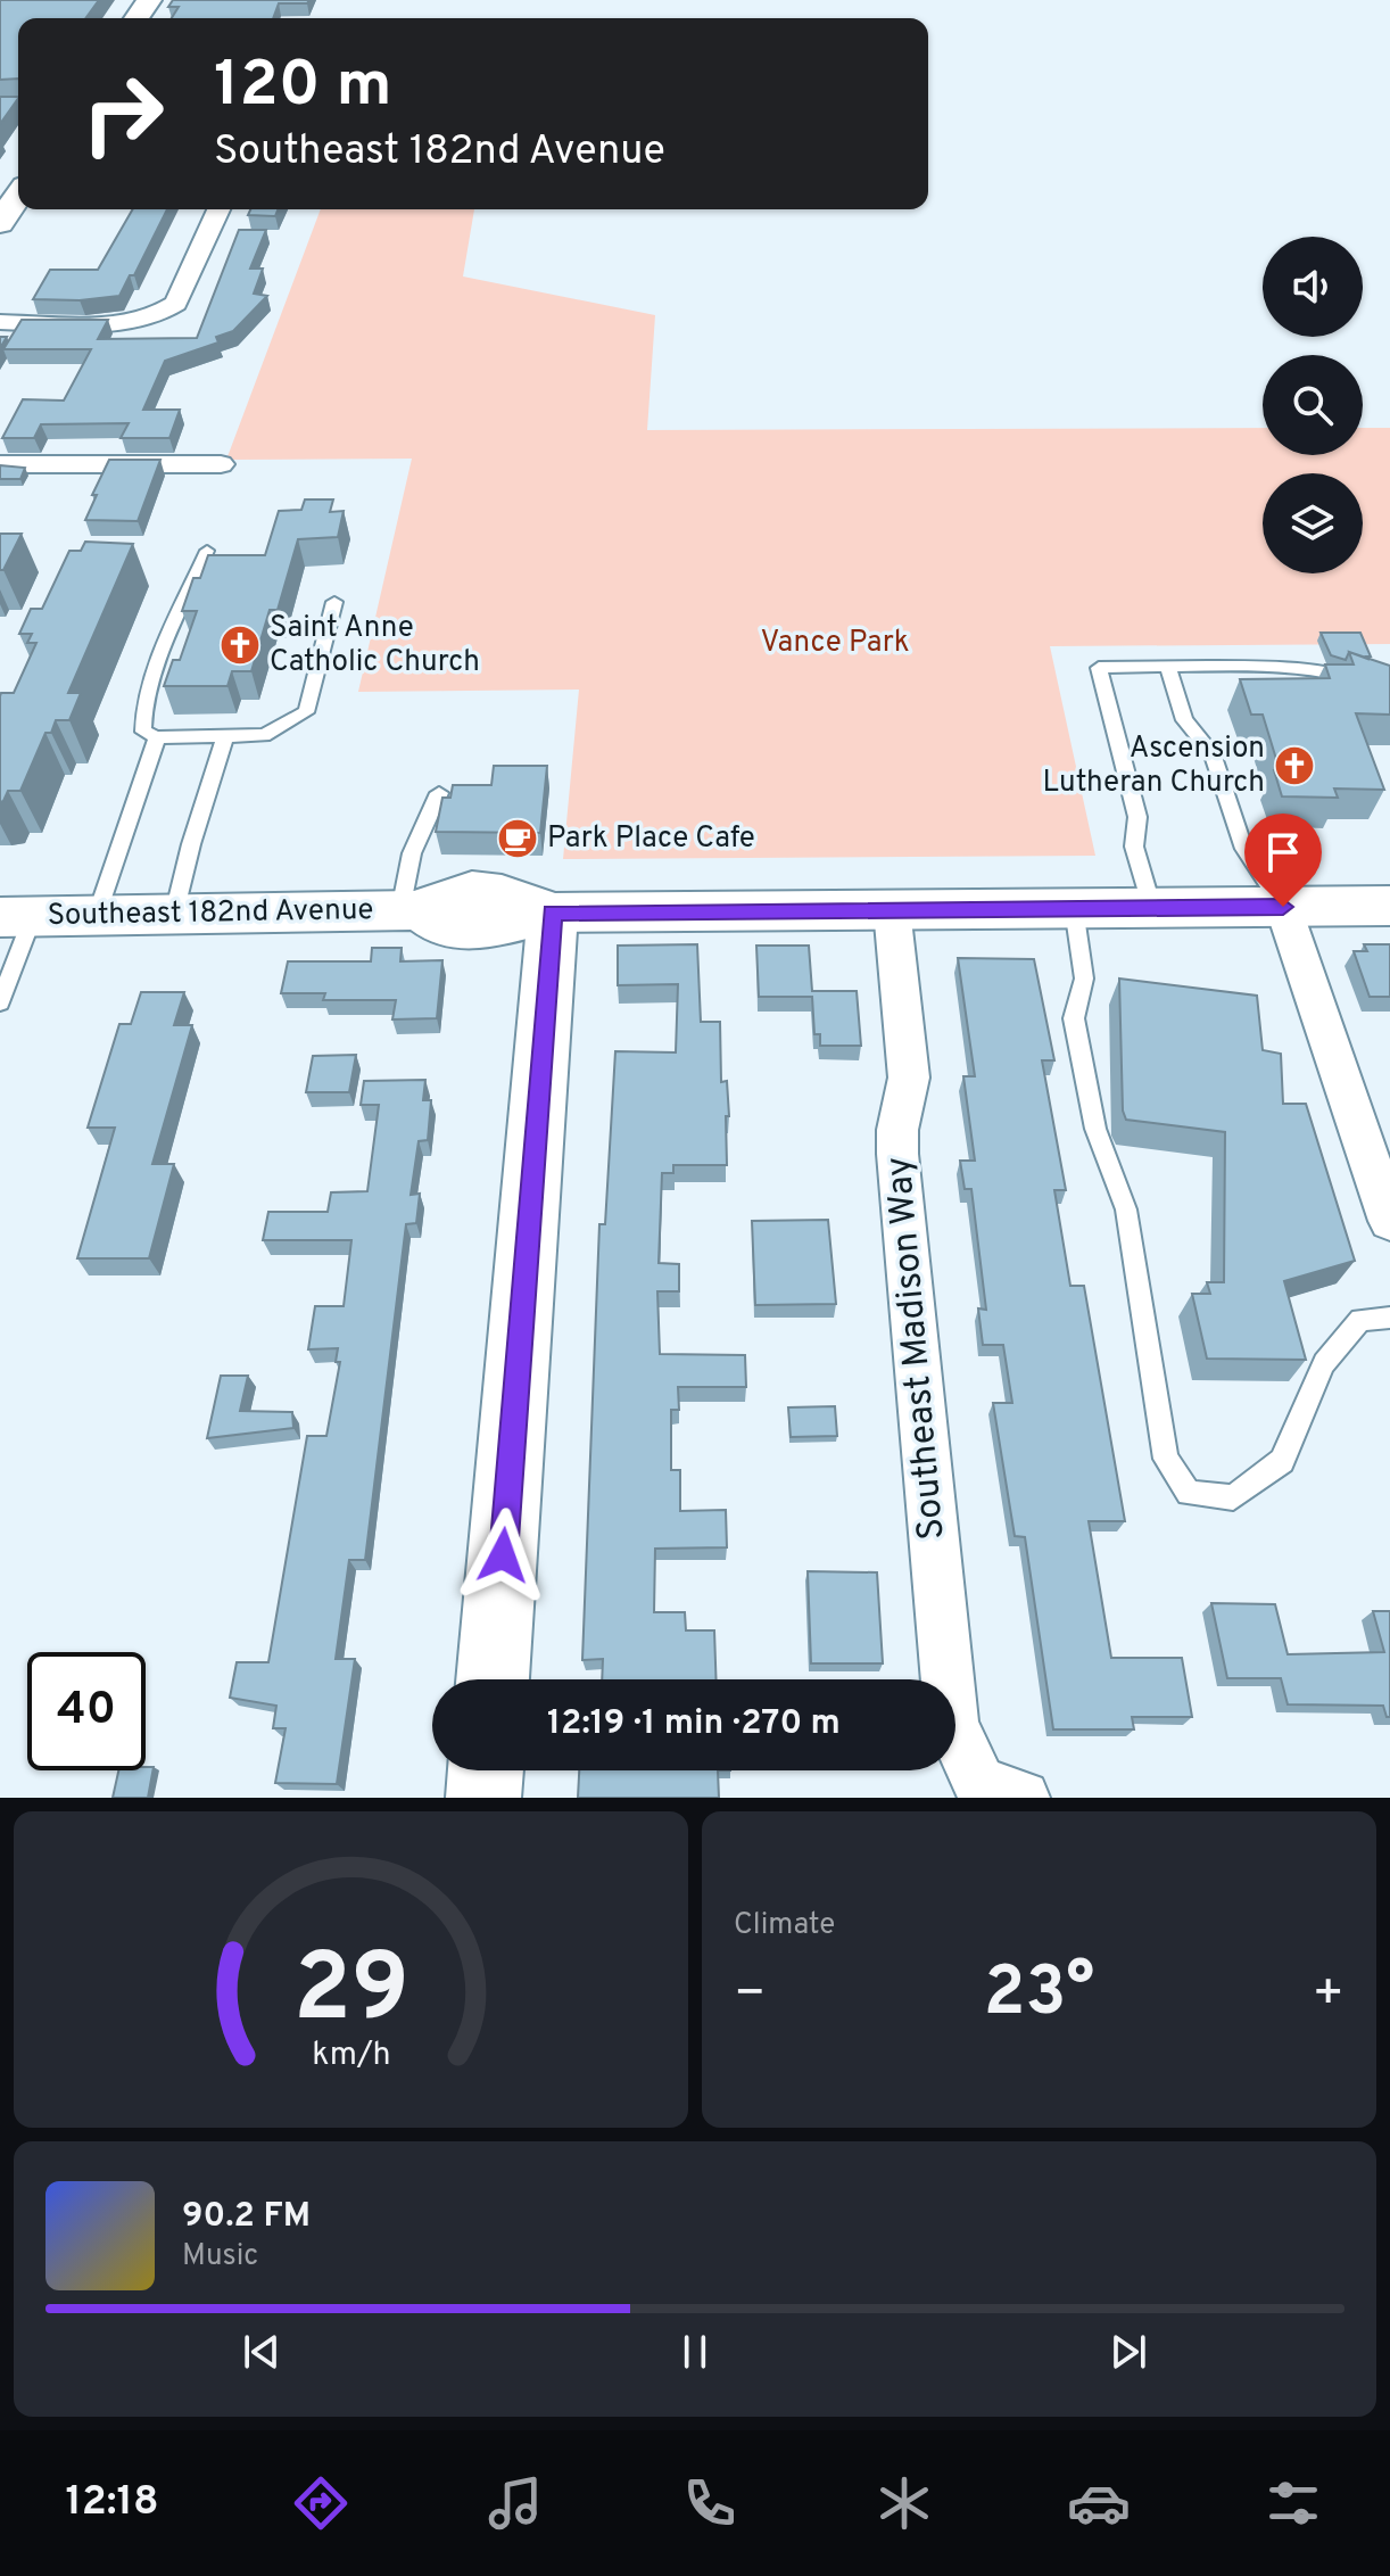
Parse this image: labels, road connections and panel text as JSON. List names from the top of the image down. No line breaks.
{"streets":{"main road":["Southeast 182nd Avenue"],"street":["Southeast Madison Way"]},"crossings":[["Southeast 182nd Avenue","Southeast Madison Way"]],"parks":["Vance Park"],"places":{"church":["Saint Anne Catholic Church","Ascension Lutheran Church"],"cafe":["Park Place Cafe"]},"page":{"turn":["120 m","Southeast 182nd Avenue"],"limit":"40","trip":"12:19 · 1 min · 270 m","tile":"Climate","heat":["−","23°","+"],"song":["90.2 FM","Music"],"tabs":"12:18","gauge":["29","km/h"]}}
